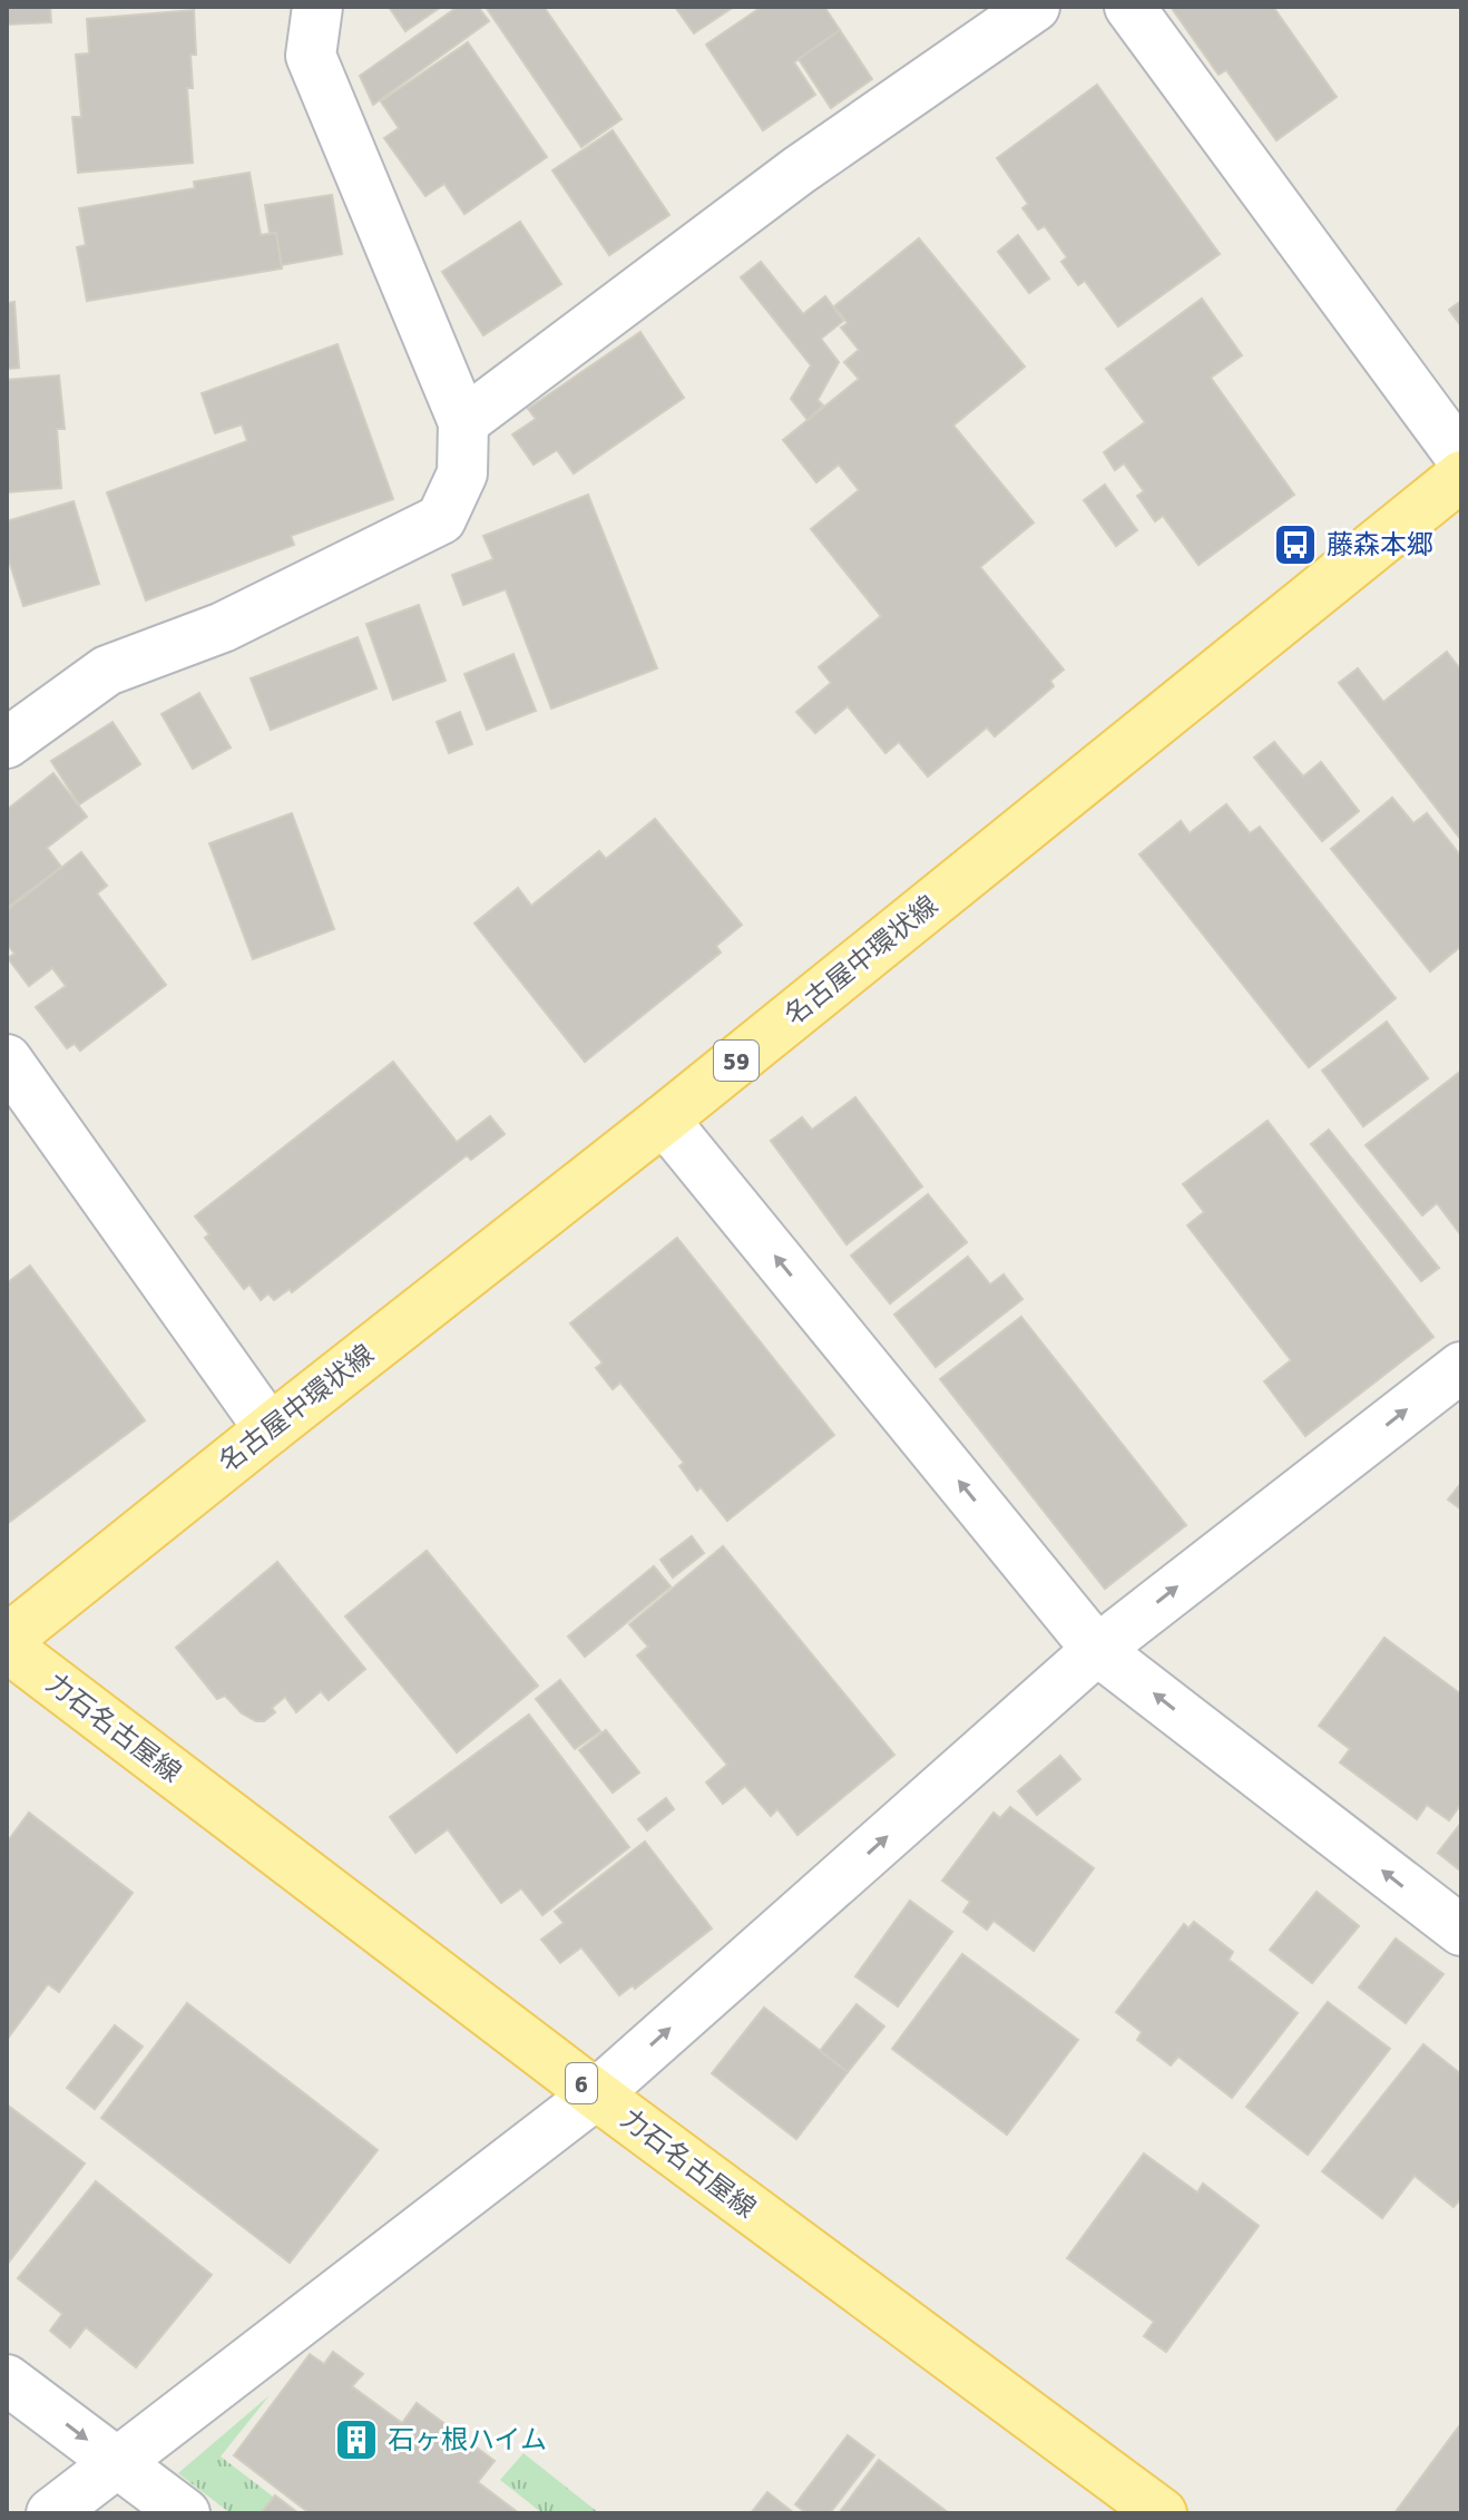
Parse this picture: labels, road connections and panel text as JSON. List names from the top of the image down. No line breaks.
{"streets":{"main road":["名古屋中環状線","59","力石名古屋線","6"]},"places":{"bus stop":["藤森本郷"],"building":["石ヶ根ハイム"]}}
